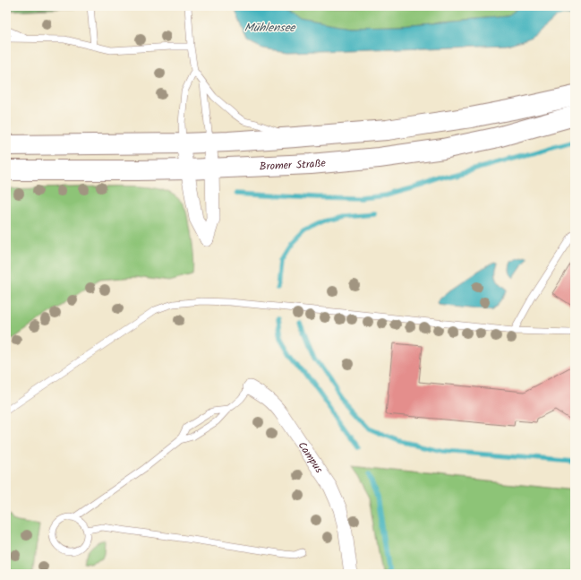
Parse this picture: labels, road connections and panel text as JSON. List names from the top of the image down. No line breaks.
{"streets":{"main road":["Bromer Straße"],"street":["Campus"]},"water":["Mühlensee"]}
